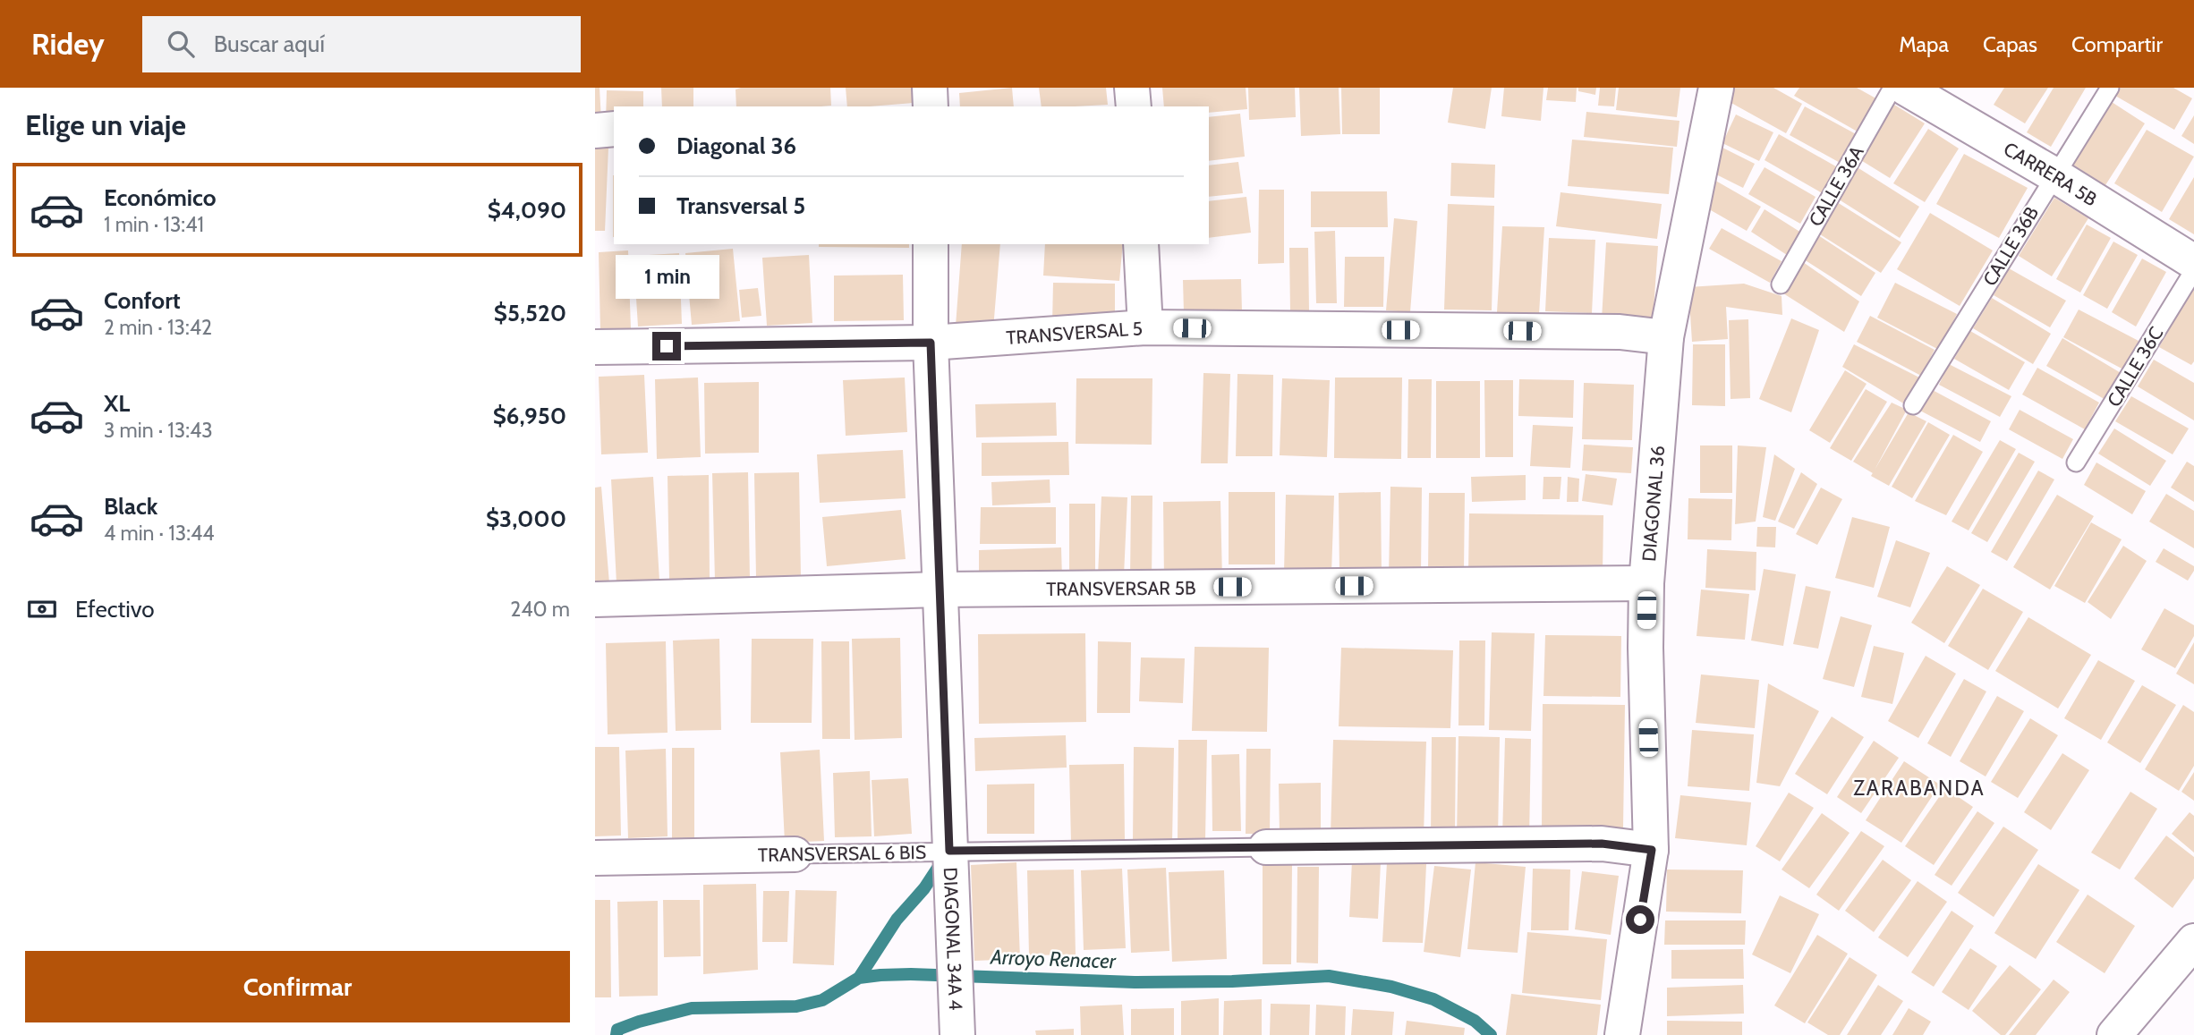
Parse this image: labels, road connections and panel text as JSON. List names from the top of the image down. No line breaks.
{"streets":{"street":["CARRERA 5B","TRANSVERSAL 5","DIAGONAL 36","TRANSVERSAR 5B","TRANSVERSAL 6 BIS","DIAGONAL 34A 4"],"lane":["CALLE 36A","CALLE 36B","CALLE 36C"]},"crossings":[["CARRERA 5B","CALLE 36B"],["TRANSVERSAL 5","DIAGONAL 36"],["TRANSVERSAL 5","DIAGONAL 34A 4"],["DIAGONAL 36","TRANSVERSAR 5B"],["DIAGONAL 36","TRANSVERSAL 6 BIS"],["TRANSVERSAR 5B","DIAGONAL 34A 4"],["TRANSVERSAL 6 BIS","DIAGONAL 34A 4"]],"districts":["ZARABANDA"],"water":["Arroyo Renacer"],"page":{"header":"Ridey","search":"Buscar aquí","nav":["Mapa","Capas","Compartir"],"heading":"Elige un viaje","banner":["Diagonal 36","Transversal 5"],"list":[{"name":"Económico","note":"1 min · 13:41","value":"$4,090"},{"name":"Confort","note":"2 min · 13:42","value":"$5,520"},{"name":"XL","note":"3 min · 13:43","value":"$6,950"},{"name":"Black","note":"4 min · 13:44","value":"$3,000"}],"bubble":"1 min","pay":["Efectivo","240 m"],"buttons":"Confirmar"}}
